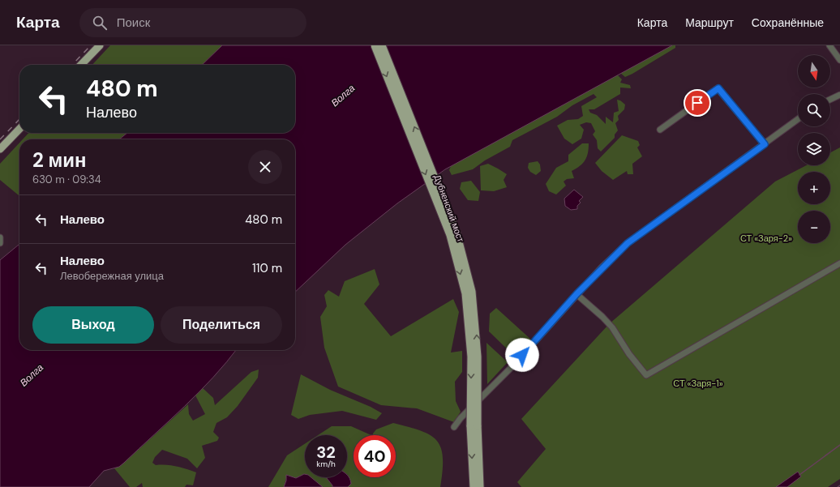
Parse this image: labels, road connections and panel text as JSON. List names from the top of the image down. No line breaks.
{"streets":{"main road":["Дубненский мост"]},"water":["Волга"],"parks":["СТ «Заря-2»","СТ «Заря-1»"],"north":"bottom","page":{"header":"Карта","search":"Поиск","nav":["Карта","Маршрут","Сохранённые"],"map_buttons":["+","−"],"turn":["480 m","Налево"],"heading":["2 мин","630 m · 09:34"],"list":[{"name":"Налево","value":"480 m"},{"name":"Налево","note":"Левобережная улица","value":"110 m"}],"buttons":["Выход","Поделиться"],"speed":"32 km/h","limit":"40"}}
